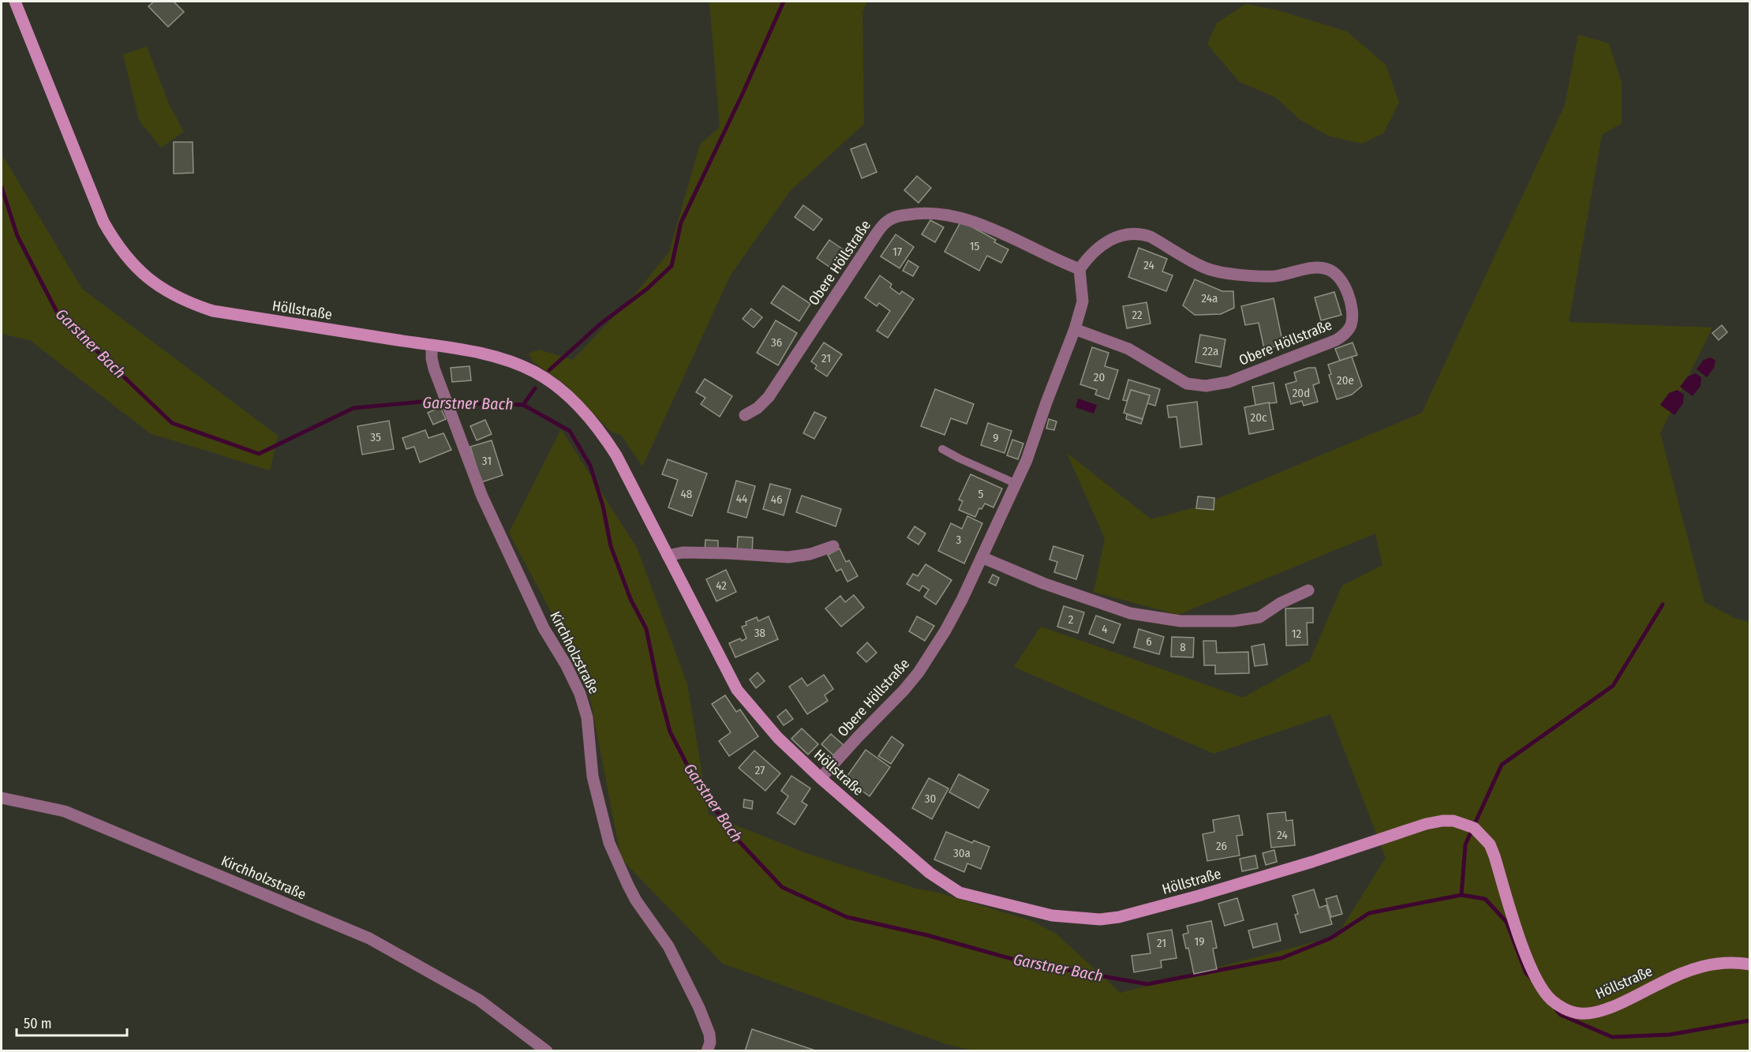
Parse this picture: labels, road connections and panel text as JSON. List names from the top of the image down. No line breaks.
{"streets":{"street":["Obere Höllstraße","Höllstraße","Kirchholzstraße"]},"crossings":[["Obere Höllstraße","Höllstraße"],["Höllstraße","Kirchholzstraße"]],"water":["Garstner Bach"],"house_numbers":["15","17","24","24a","22","36","22a","21","20","20e","20d","20c","35","9","31","48","5","44","46","3","42","2","4","38","12","6","8","27","30","24","26","30a","19","21"],"scale_bar":"50 m"}
